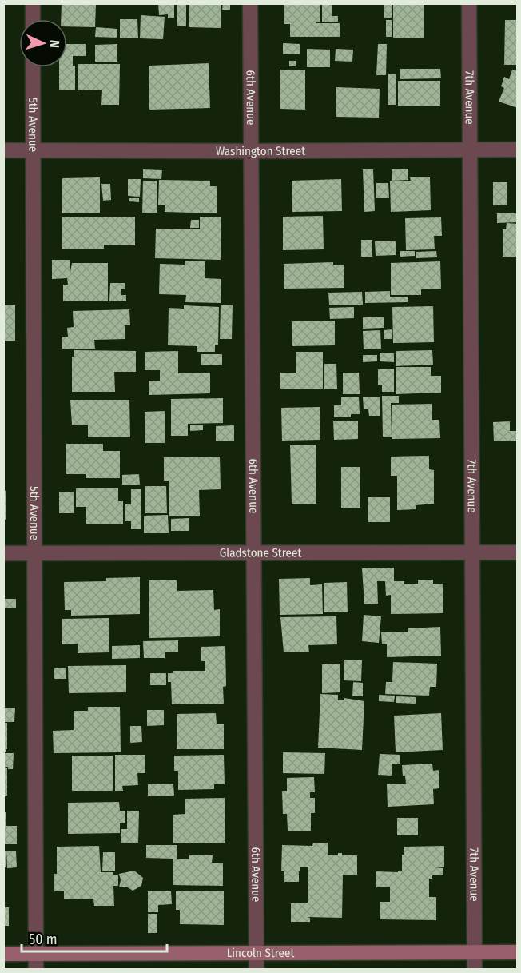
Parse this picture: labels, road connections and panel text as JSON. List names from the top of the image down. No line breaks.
{"streets":{"street":["6th Avenue","7th Avenue","5th Avenue","Washington Street","Gladstone Street","Lincoln Street"]},"crossings":[["6th Avenue","Washington Street"],["6th Avenue","Gladstone Street"],["6th Avenue","Lincoln Street"],["7th Avenue","Washington Street"],["7th Avenue","Gladstone Street"],["7th Avenue","Lincoln Street"],["5th Avenue","Washington Street"],["5th Avenue","Gladstone Street"],["5th Avenue","Lincoln Street"]],"scale_bar":"50 m","north":"right"}
